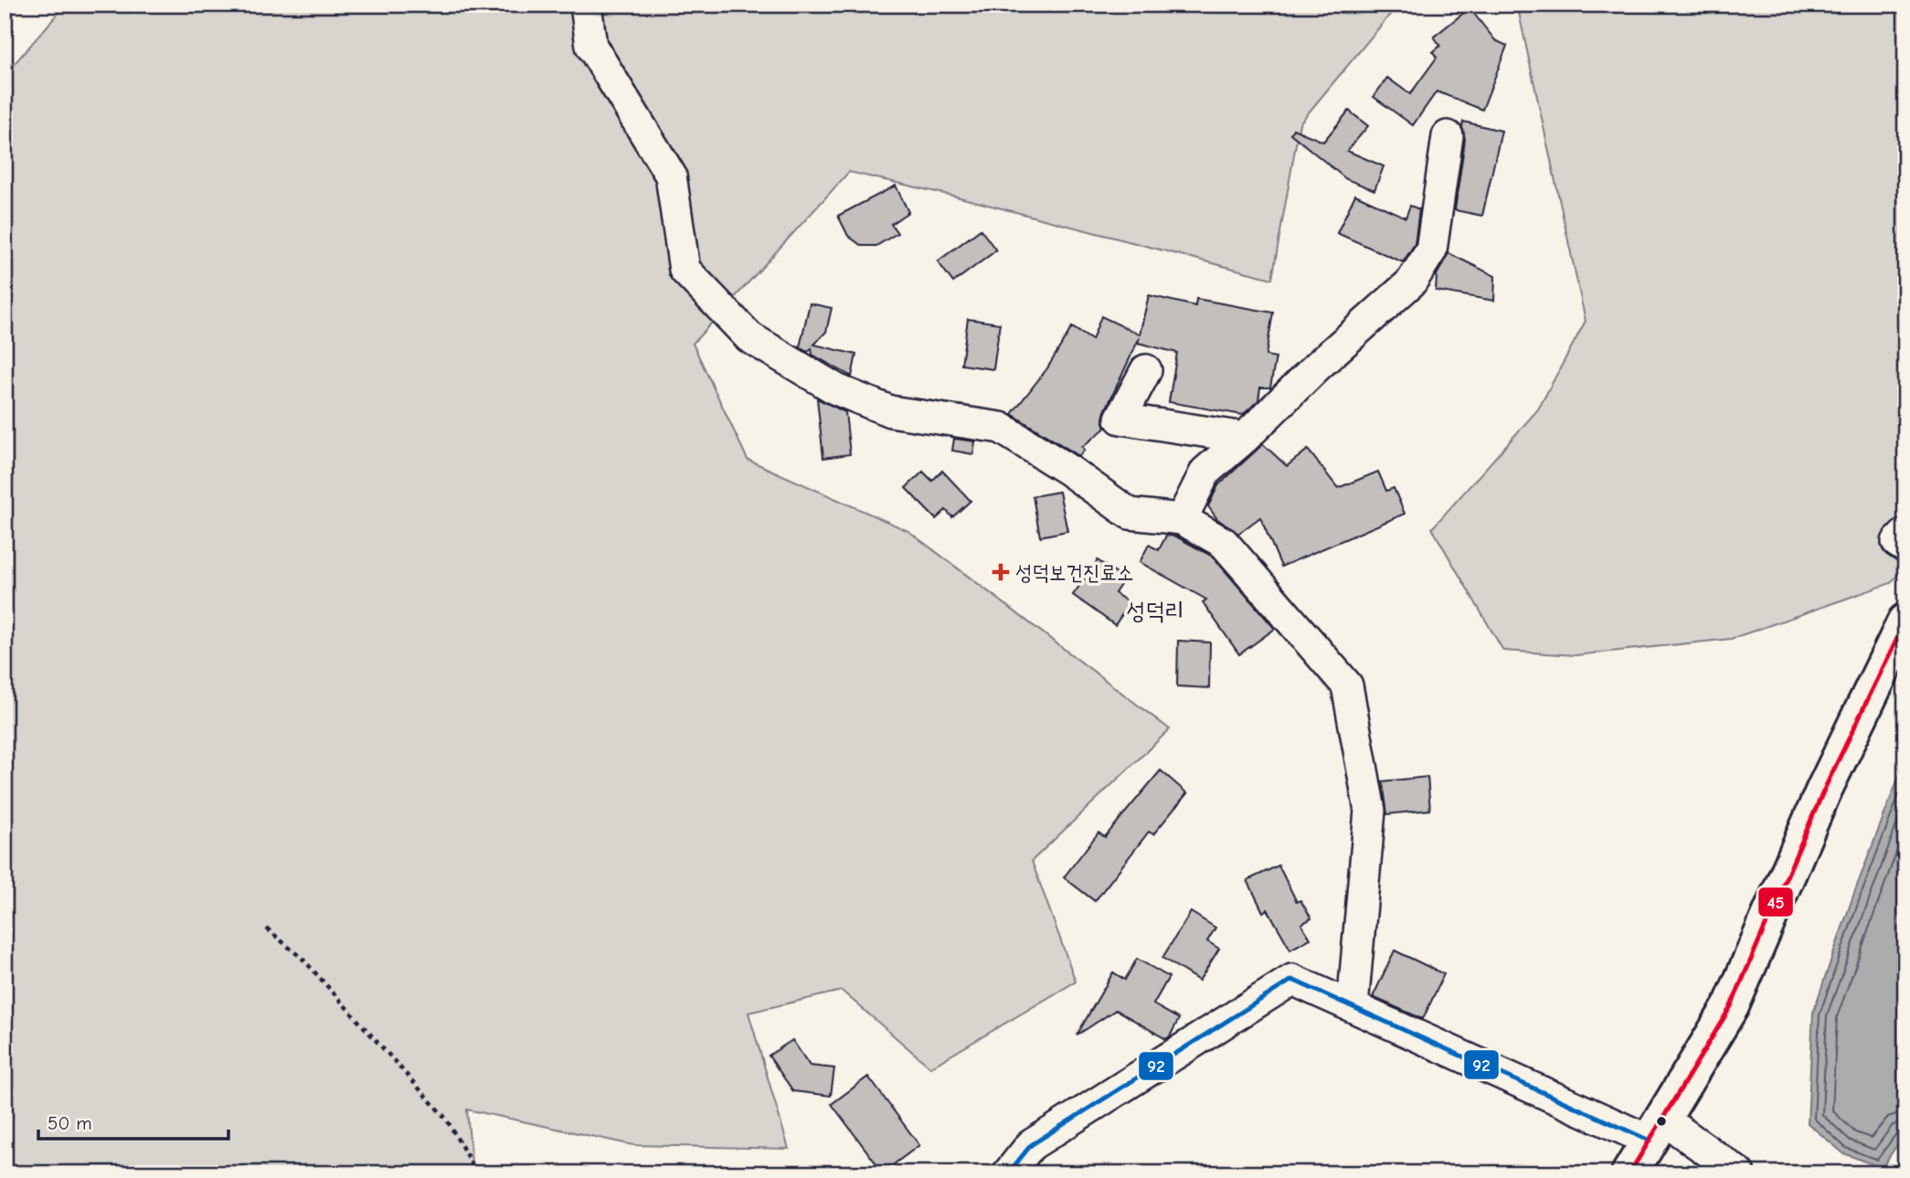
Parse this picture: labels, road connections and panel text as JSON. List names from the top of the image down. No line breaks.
{"districts":["성덕리"],"places":{"health":["성덕보건진료소"]},"lines":["transit line 45","transit line 92"],"scale_bar":"50 m"}
